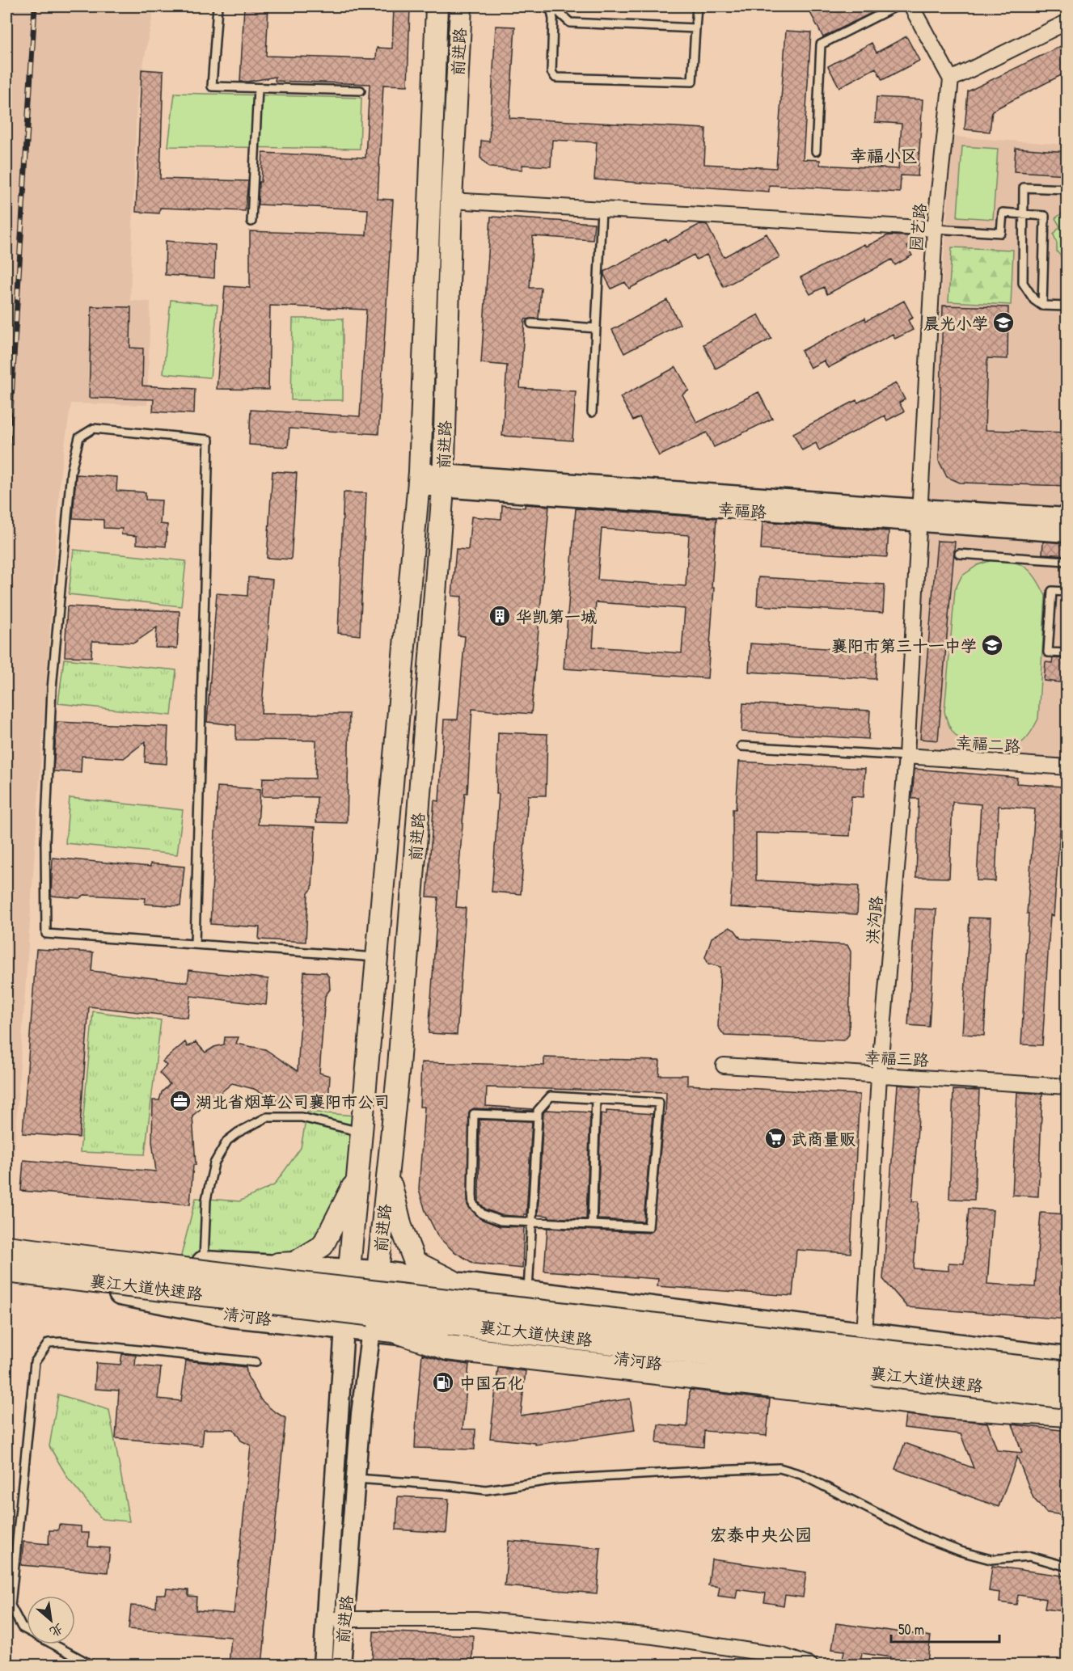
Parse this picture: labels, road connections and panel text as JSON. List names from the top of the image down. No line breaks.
{"streets":{"highway":["襄江大道快速路"],"main road":["前进路","清河路"],"street":["园艺路","幸福路","幸福二路","洪沟路","幸福三路"]},"crossings":[["前进路","幸福路"],["前进路","清河路"],["园艺路","幸福路"],["园艺路","洪沟路"],["幸福路","洪沟路"],["幸福二路","洪沟路"],["洪沟路","幸福三路"]],"districts":["幸福小区","宏泰中央公园"],"places":{"school or university":["晨光小学","襄阳市第三十一中学"],"building":["华凯第一城"],"office":["湖北省烟草公司襄阳市公司"],"supermarket":["武商量贩"],"fuel station":["中国石化"]},"scale_bar":"50 m","north":"bottom right"}
